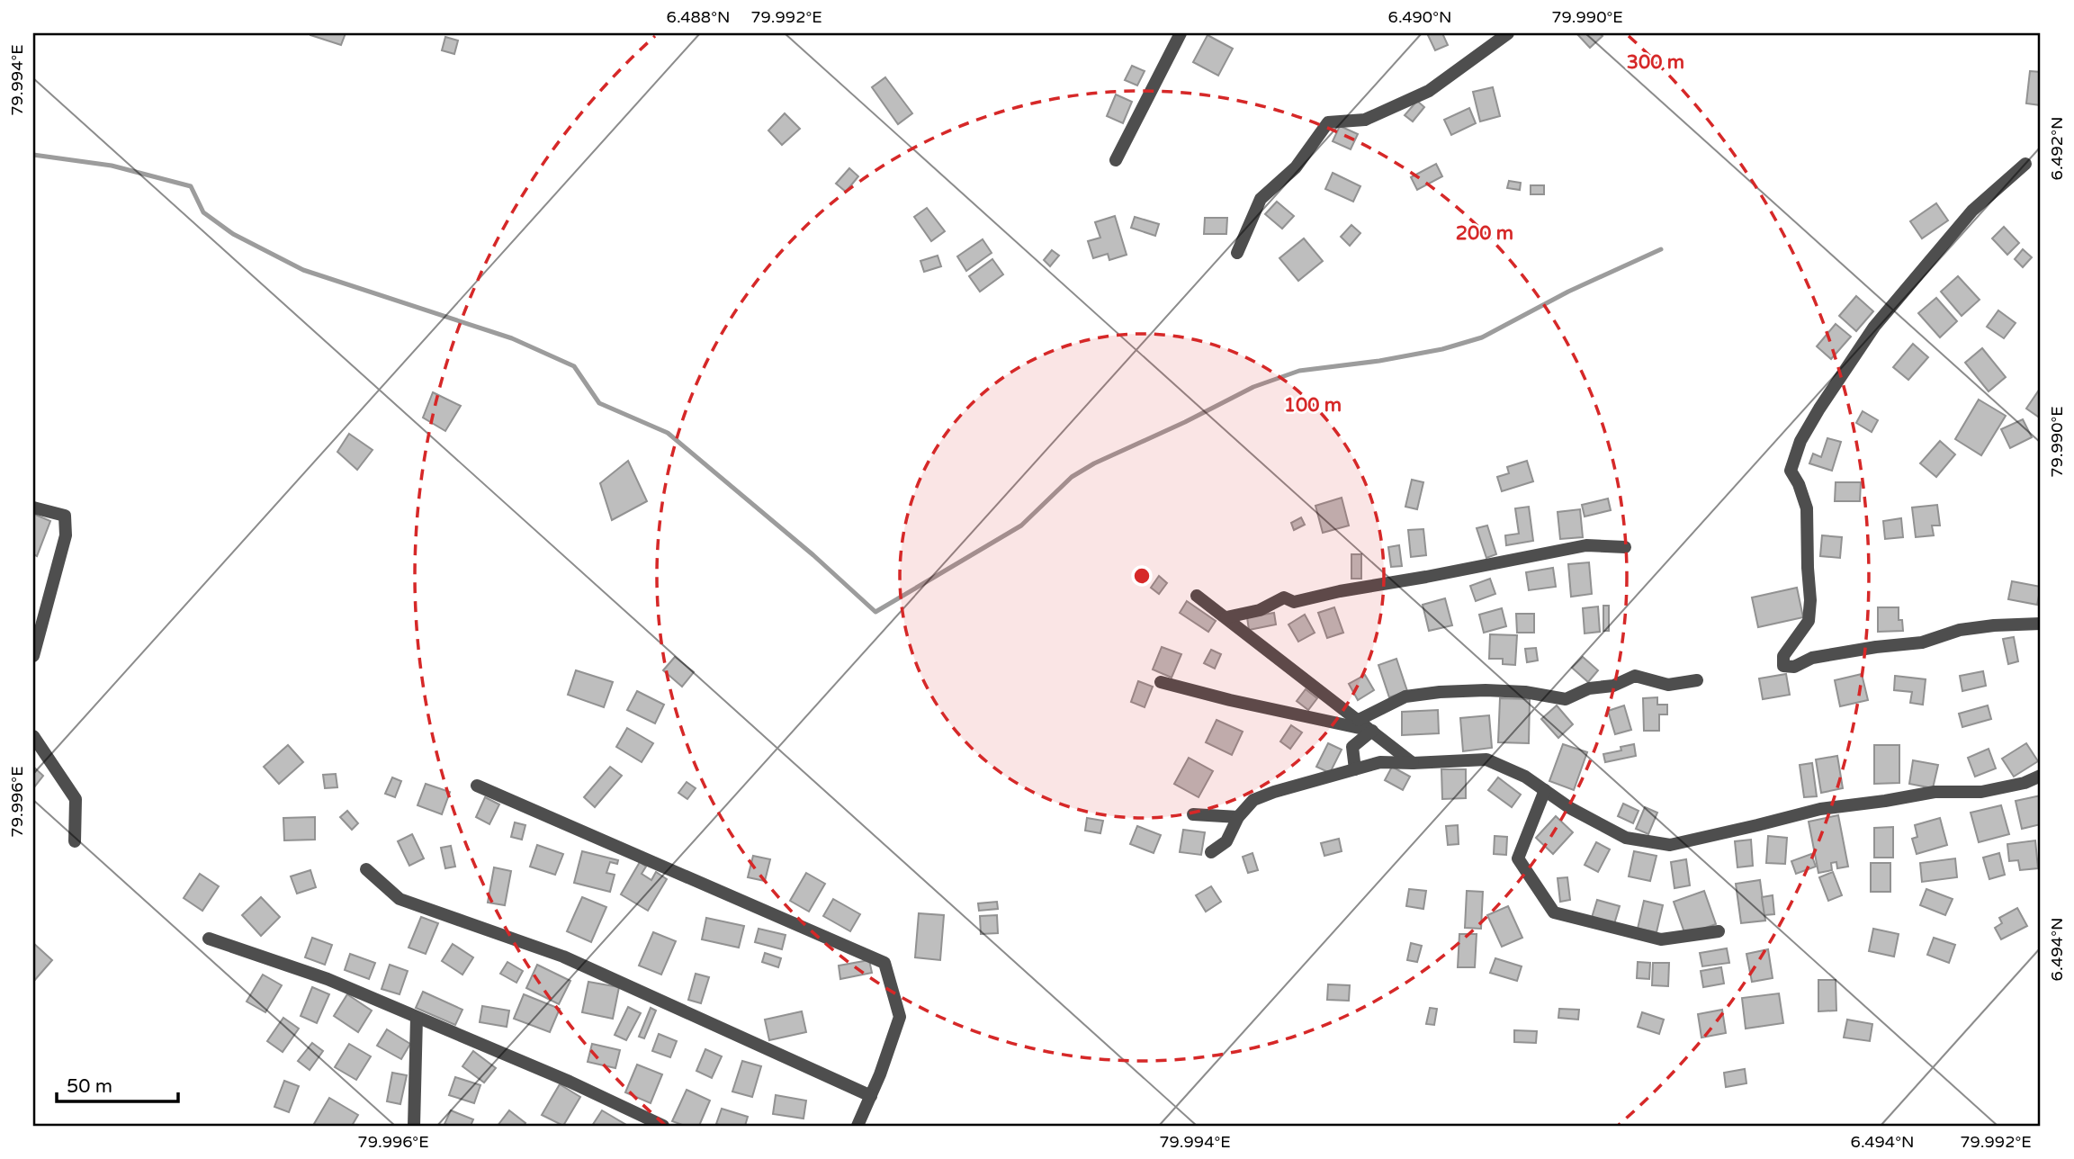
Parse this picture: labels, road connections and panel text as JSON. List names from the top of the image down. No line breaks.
{"scale_bar":"50 m","coordinates":["6.488°N","79.992°E","6.490°N","79.990°E","79.994°E","6.492°N","79.996°E","6.494°N"],"rings":["300 m","200 m","100 m"]}
